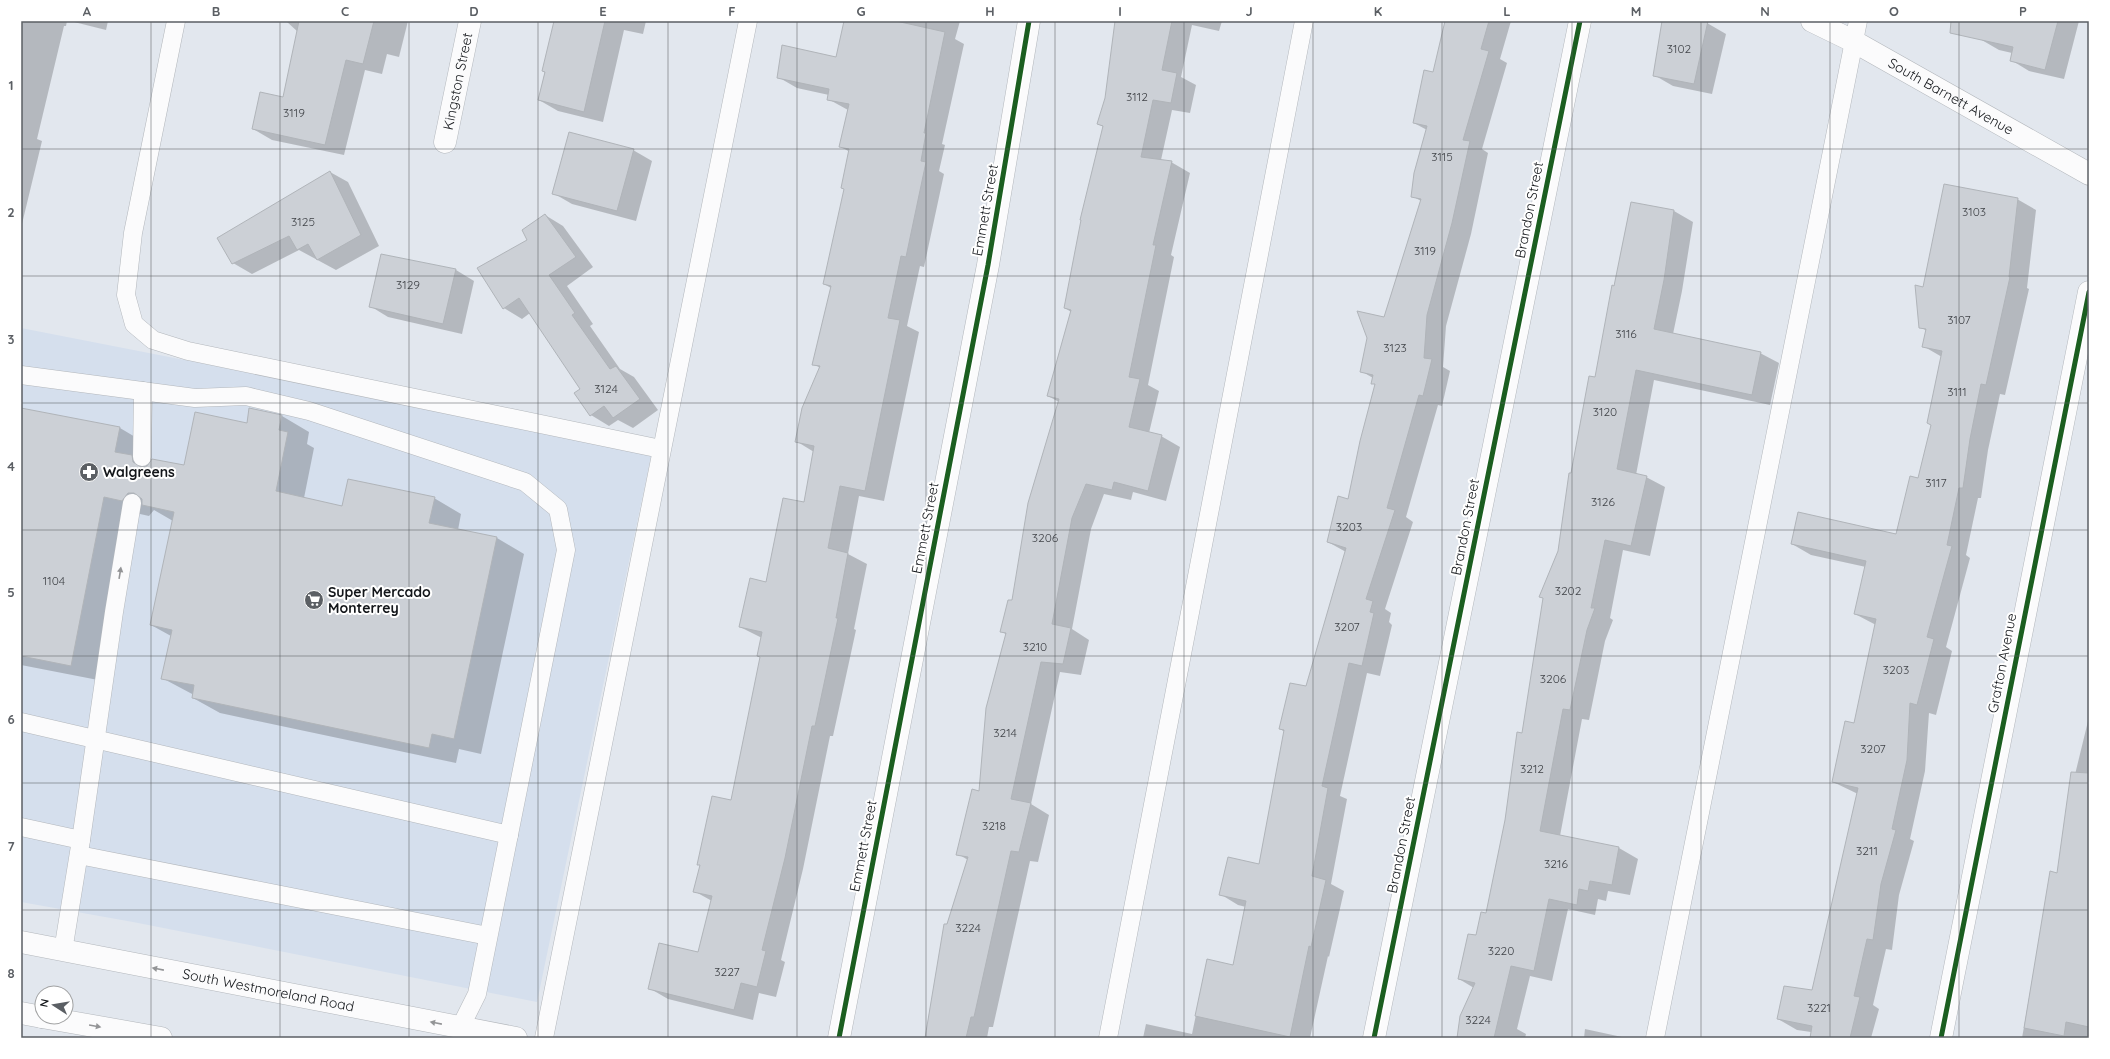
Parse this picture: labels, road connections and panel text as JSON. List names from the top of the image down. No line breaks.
{"streets":{"street":["Kingston Street","South Barnett Avenue","Emmett Street","Brandon Street","Grafton Avenue","South Westmoreland Road"]},"one_way":["South Westmoreland Road"],"places":{"pharmacy":["Walgreens"],"supermarket":["Super Mercado Monterrey"]},"house_numbers":["3102","3112","3119","3115","3103","3125","3119","3129","3107","3116","3123","3124","3111","3120","3117","3126","3203","3206","1104","3202","3207","3210","3203","3206","3214","3207","3212","3218","3211","3216","3224","3220","3227","3221","3224"],"north":"left","grid":{"columns":["A","B","C","D","E","F","G","H","I","J","K","L","M","N","O","P"],"rows":["1","2","3","4","5","6","7","8"]}}
